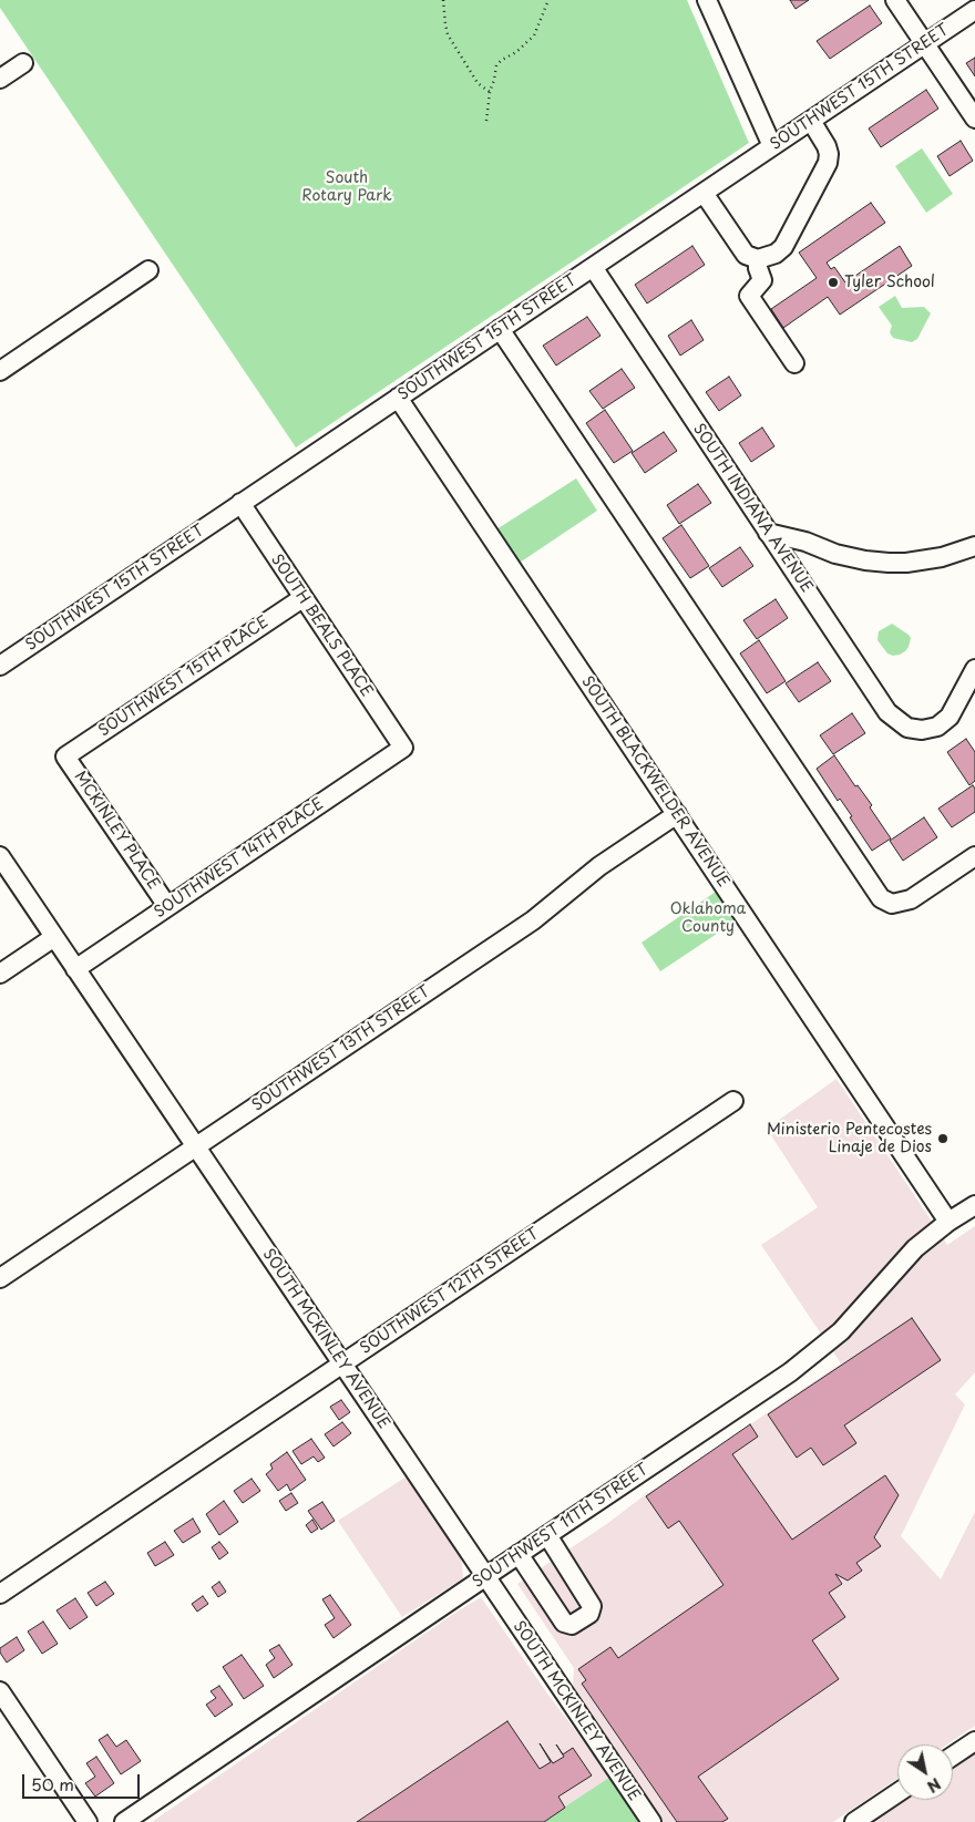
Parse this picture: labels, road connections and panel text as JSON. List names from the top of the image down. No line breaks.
{"streets":{"street":["SOUTHWEST 15TH STREET","SOUTH INDIANA AVENUE","SOUTH BEALS PLACE","SOUTHWEST 15TH PLACE","SOUTH BLACKWELDER AVENUE","MCKINLEY PLACE","SOUTHWEST 14TH PLACE","SOUTHWEST 13TH STREET","SOUTHWEST 12TH STREET","SOUTH MCKINLEY AVENUE","SOUTHWEST 11TH STREET"]},"crossings":[["SOUTHWEST 15TH STREET","SOUTH INDIANA AVENUE"],["SOUTHWEST 15TH STREET","SOUTH BEALS PLACE"],["SOUTHWEST 15TH STREET","SOUTH BLACKWELDER AVENUE"],["SOUTH BEALS PLACE","SOUTHWEST 15TH PLACE"],["SOUTH BEALS PLACE","SOUTHWEST 14TH PLACE"],["SOUTHWEST 15TH PLACE","MCKINLEY PLACE"],["SOUTH BLACKWELDER AVENUE","SOUTHWEST 13TH STREET"],["SOUTH BLACKWELDER AVENUE","SOUTHWEST 11TH STREET"],["MCKINLEY PLACE","SOUTHWEST 14TH PLACE"],["SOUTHWEST 14TH PLACE","SOUTH MCKINLEY AVENUE"],["SOUTHWEST 13TH STREET","SOUTH MCKINLEY AVENUE"],["SOUTHWEST 12TH STREET","SOUTH MCKINLEY AVENUE"],["SOUTH MCKINLEY AVENUE","SOUTHWEST 11TH STREET"]],"parks":["South Rotary Park","Oklahoma County"],"places":["Tyler School","Ministerio Pentecostes Linaje de Dios"],"scale_bar":"50 m","north":"bottom right"}
